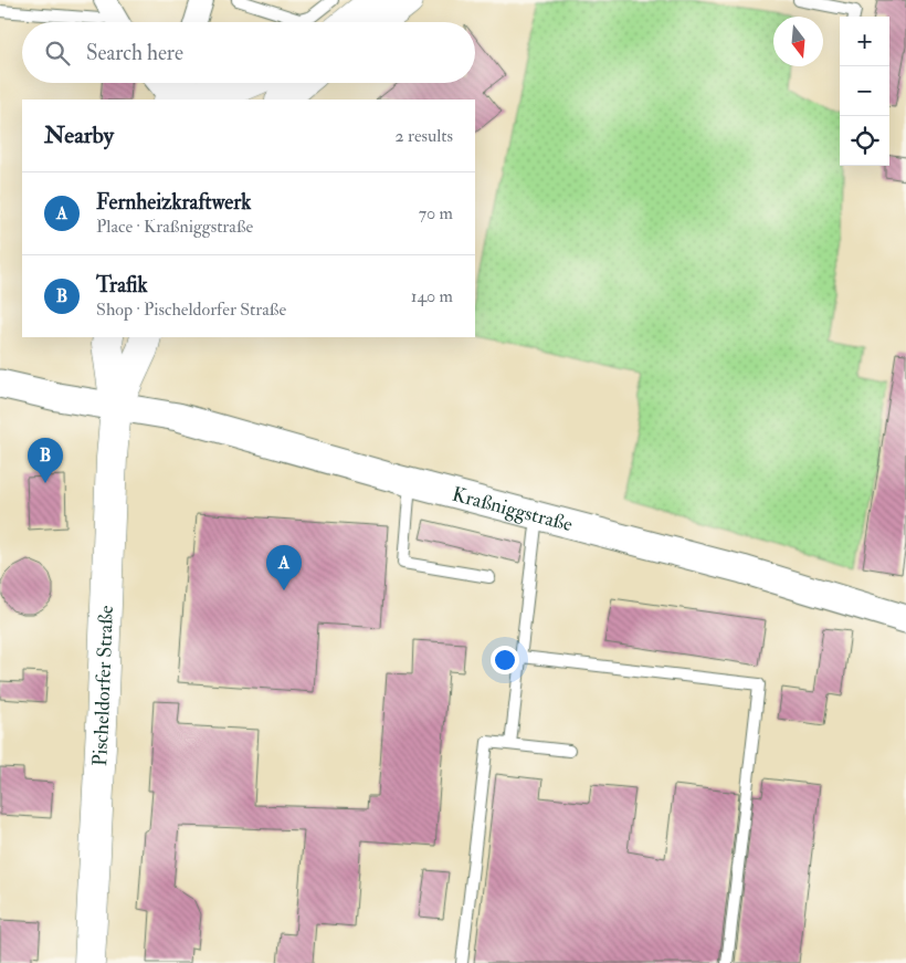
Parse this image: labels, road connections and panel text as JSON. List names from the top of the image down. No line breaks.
{"streets":{"main road":["Pischeldorfer Straße"],"street":["Kraßniggstraße"]},"crossings":[["Kraßniggstraße","Pischeldorfer Straße"]],"north":"bottom","page":{"map_buttons":["+","−"],"search":"Search here","heading":["Nearby","2 results"],"list":[{"mark":"A","name":"Fernheizkraftwerk","note":"Place · Kraßniggstraße","value":"70 m"},{"mark":"B","name":"Trafik","note":"Shop · Pischeldorfer Straße","value":"140 m"}],"pins":["B","A"]}}
